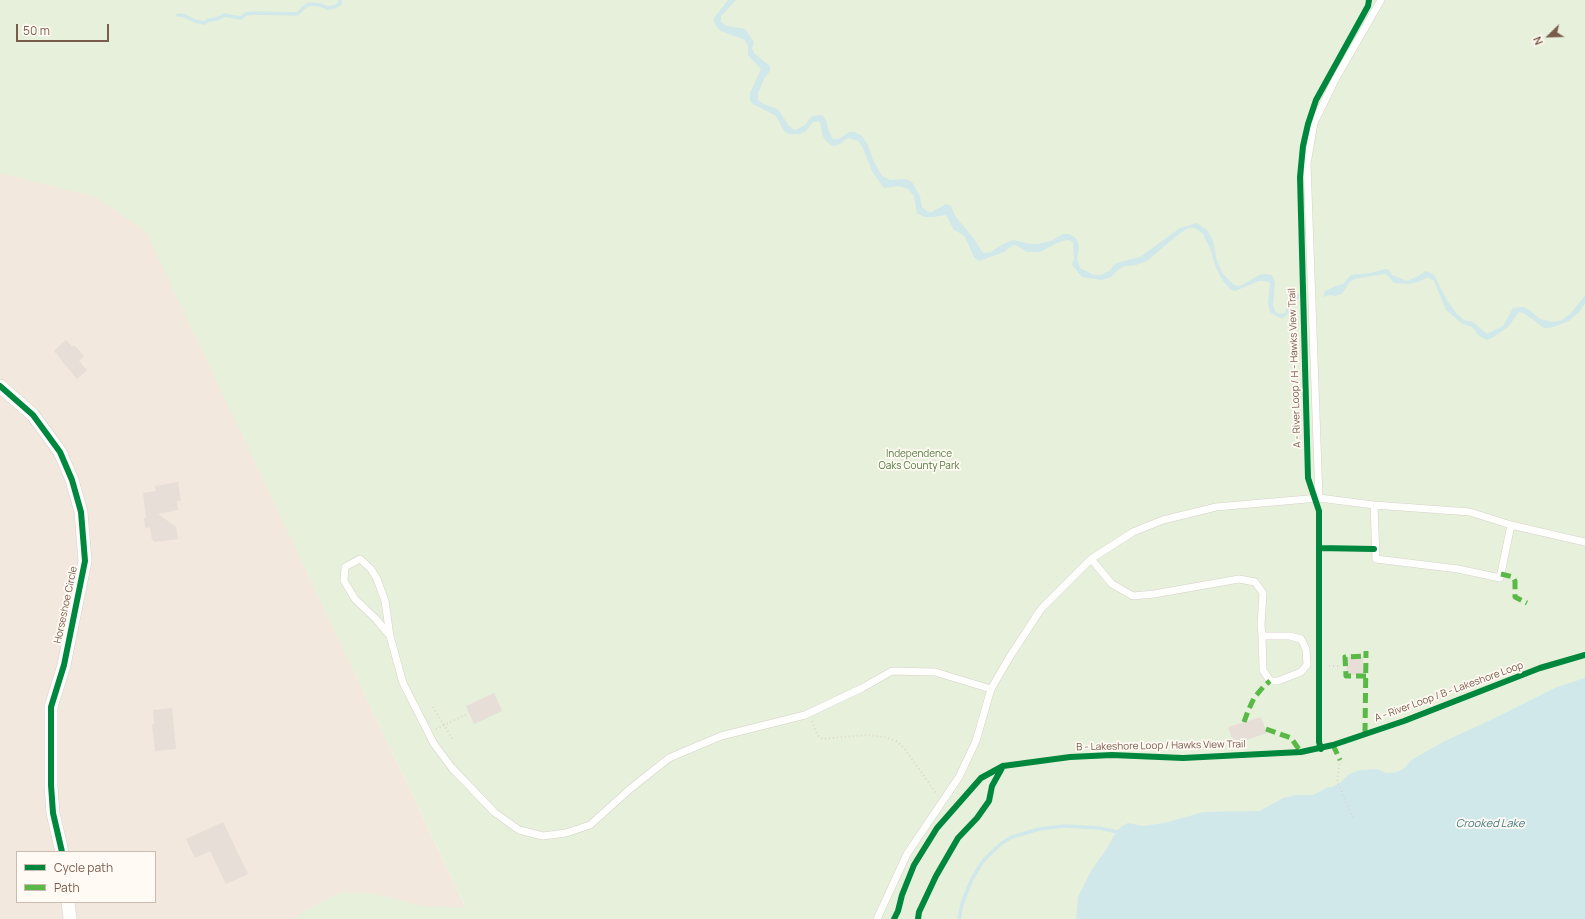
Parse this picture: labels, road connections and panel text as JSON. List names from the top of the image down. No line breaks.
{"streets":{"street":["Horseshoe Circle"],"cycle path":["A - River Loop / H - Hawks View Trail","A - River Loop / B - Lakeshore Loop"]},"water":["Crooked Lake"],"parks":["Independence Oaks County Park"],"legend":["Cycle path","Path"],"scale_bar":"50 m","north":"bottom left"}
